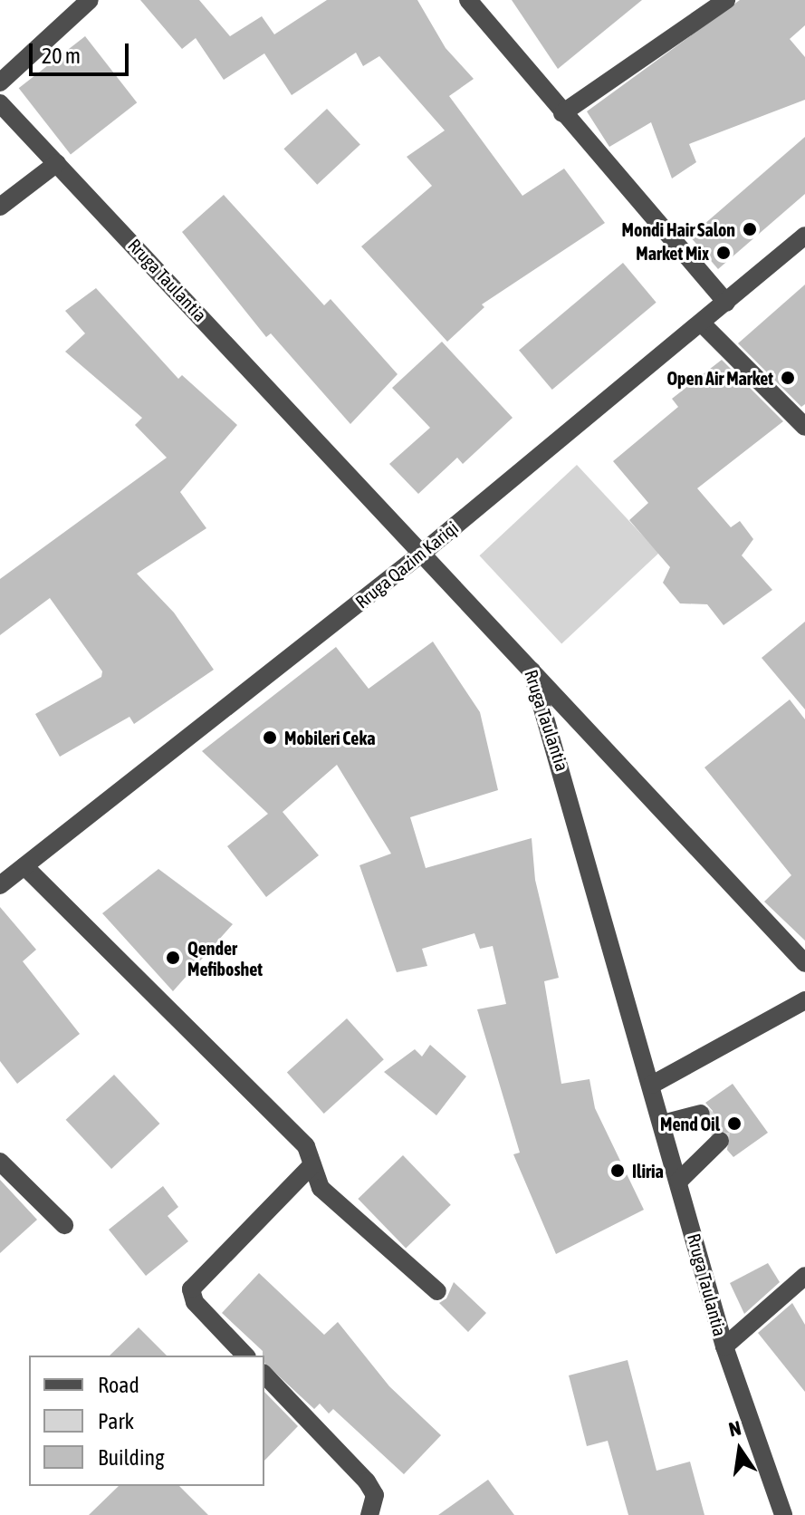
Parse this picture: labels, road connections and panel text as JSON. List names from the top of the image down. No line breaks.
{"streets":{"street":["Rruga Taulantia","Rruga Qazim Kariqi"]},"crossings":[["Rruga Taulantia","Rruga Qazim Kariqi"]],"places":["Mondi Hair Salon","Market Mix","Open Air Market","Mobileri Ceka","Qender Mefiboshet","Mend Oil","Iliria"],"legend":["Road","Park","Building"],"scale_bar":"20 m","north":"top"}
